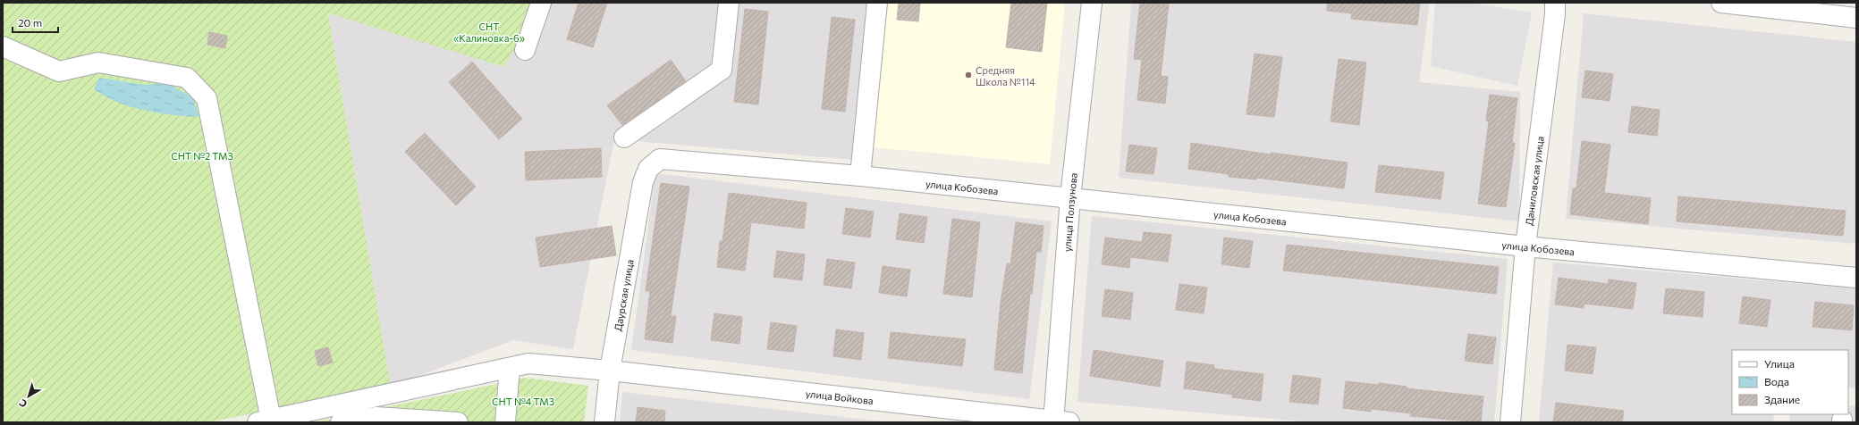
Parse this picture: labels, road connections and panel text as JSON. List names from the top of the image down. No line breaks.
{"streets":{"street":["Даниловская улица","улица Кобозева","улица Ползунова","Даурская улица","улица Войкова"]},"crossings":[["Даниловская улица","улица Кобозева"],["улица Кобозева","улица Ползунова"],["улица Кобозева","Даурская улица"],["улица Ползунова","улица Войкова"],["Даурская улица","улица Войкова"]],"parks":["СНТ «Калиновка-6»","СНТ №2 ТМЗ","СНТ №4 ТМЗ"],"places":["Средняя Школа №114"],"legend":["Улица","Вода","Здание"],"scale_bar":"20 m","north":"bottom left"}
